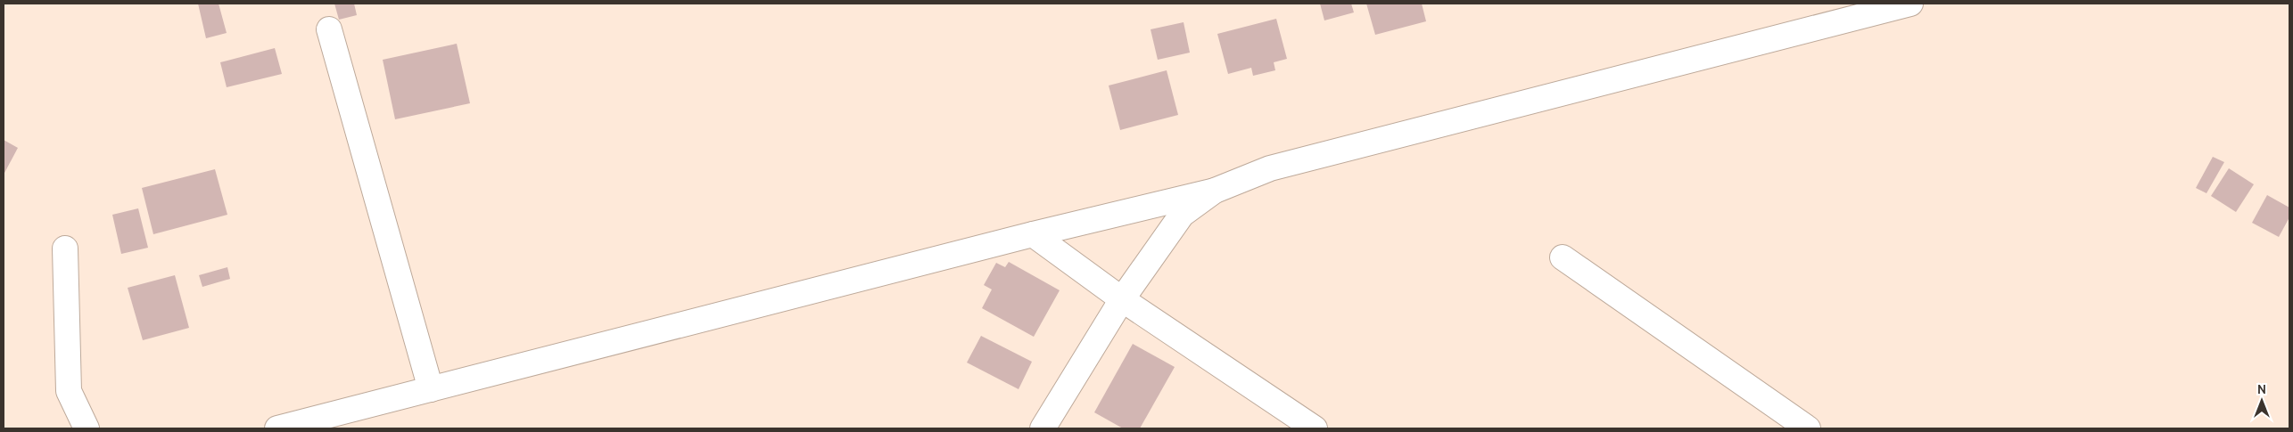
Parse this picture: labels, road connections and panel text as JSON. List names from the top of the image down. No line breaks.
{"north":"top"}
